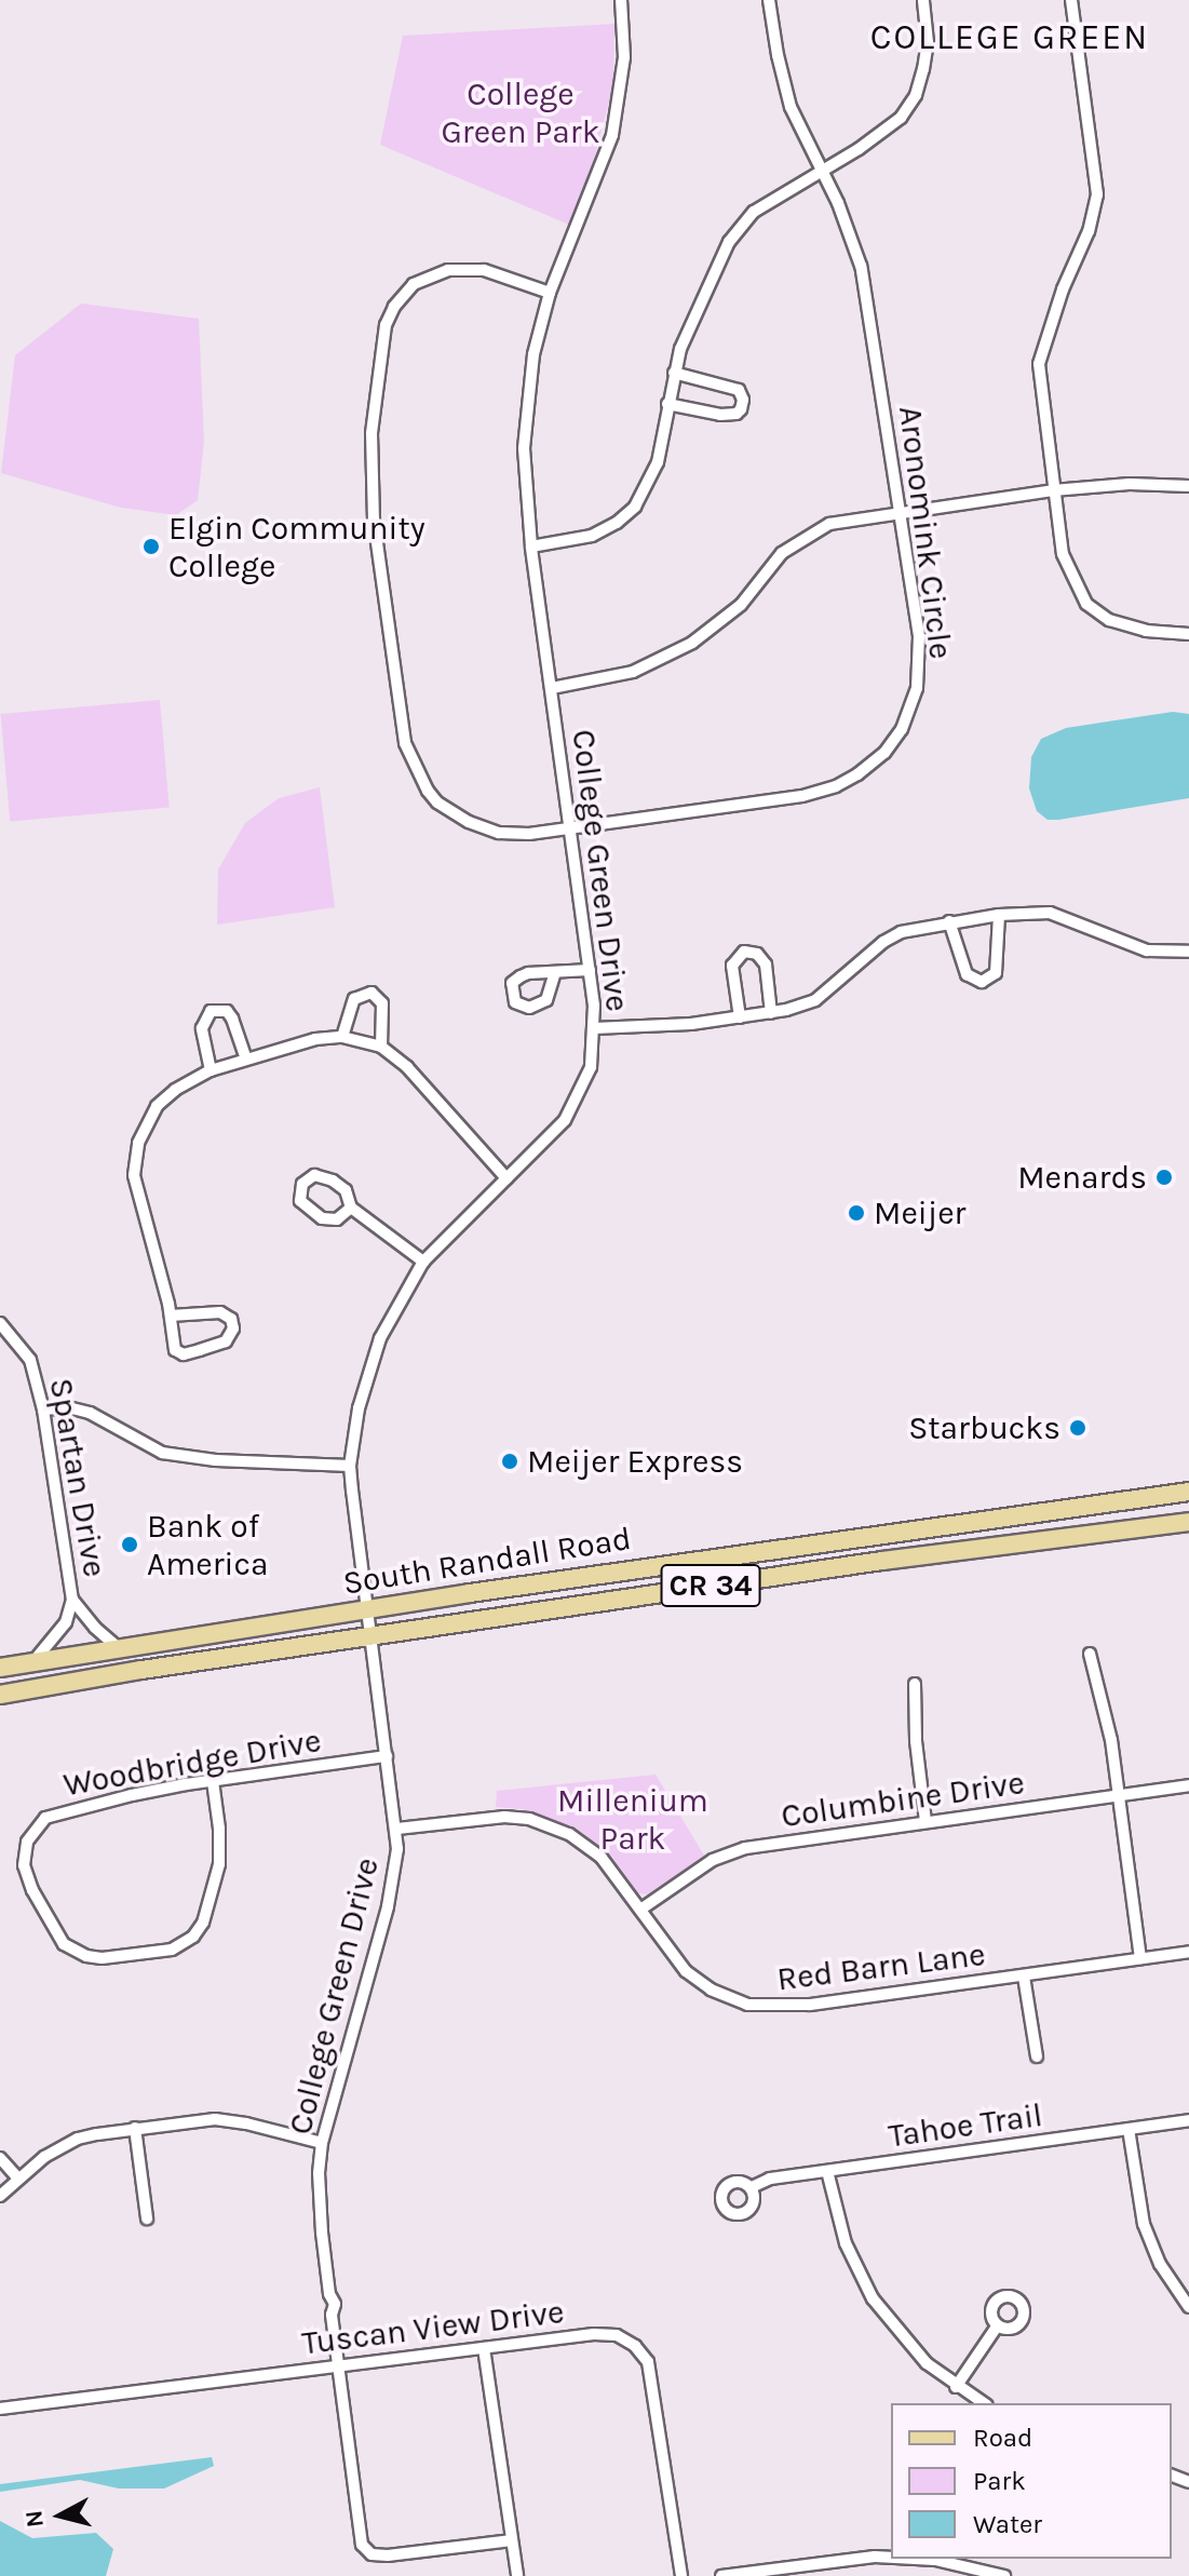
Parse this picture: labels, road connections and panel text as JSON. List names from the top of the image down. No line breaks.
{"streets":{"main road":["South Randall Road","CR 34"],"street":["Aronomink Circle","College Green Drive","Spartan Drive","Woodbridge Drive","Columbine Drive","Red Barn Lane","Tahoe Trail","Tuscan View Drive"]},"crossings":[["Aronomink Circle","College Green Drive"],["College Green Drive","South Randall Road"],["College Green Drive","Woodbridge Drive"],["College Green Drive","Red Barn Lane"],["College Green Drive","Tuscan View Drive"],["Spartan Drive","South Randall Road"],["Columbine Drive","Red Barn Lane"]],"districts":["COLLEGE GREEN"],"parks":["College Green Park","Millenium Park"],"places":["Elgin Community College","Menards","Meijer","Starbucks","Meijer Express","Bank of America"],"legend":["Road","Park","Water"],"north":"left"}
